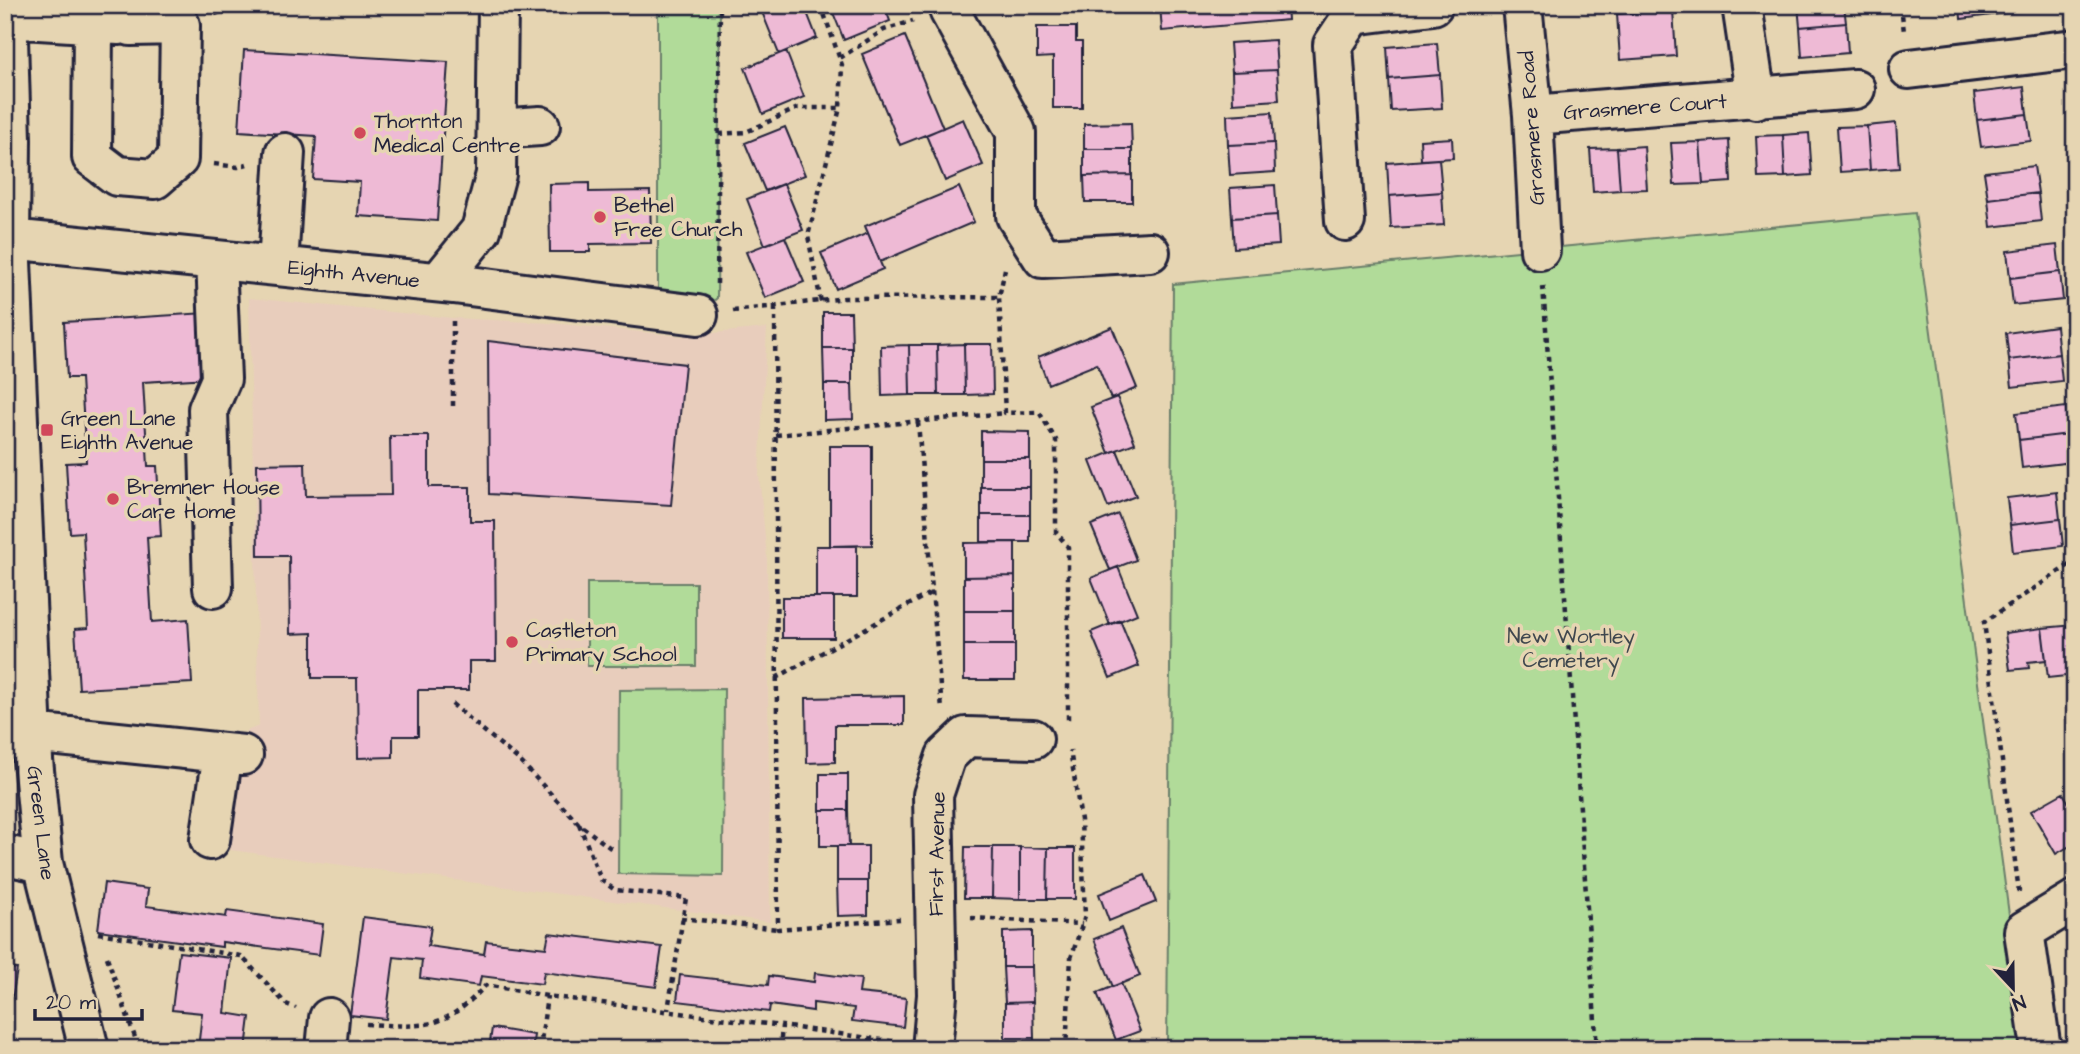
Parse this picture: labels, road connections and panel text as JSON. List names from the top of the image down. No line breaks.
{"streets":{"street":["Grasmere Court","Grasmere Road","Eighth Avenue","Green Lane","First Avenue"]},"crossings":[["Grasmere Court","Grasmere Road"],["Eighth Avenue","Green Lane"]],"parks":["New Wortley Cemetery"],"places":{"other":["Thornton Medical Centre","Bethel Free Church","Bremner House Care Home","Castleton Primary School"],"transit":["Green Lane Eighth Avenue"]},"scale_bar":"20 m","north":"bottom"}
